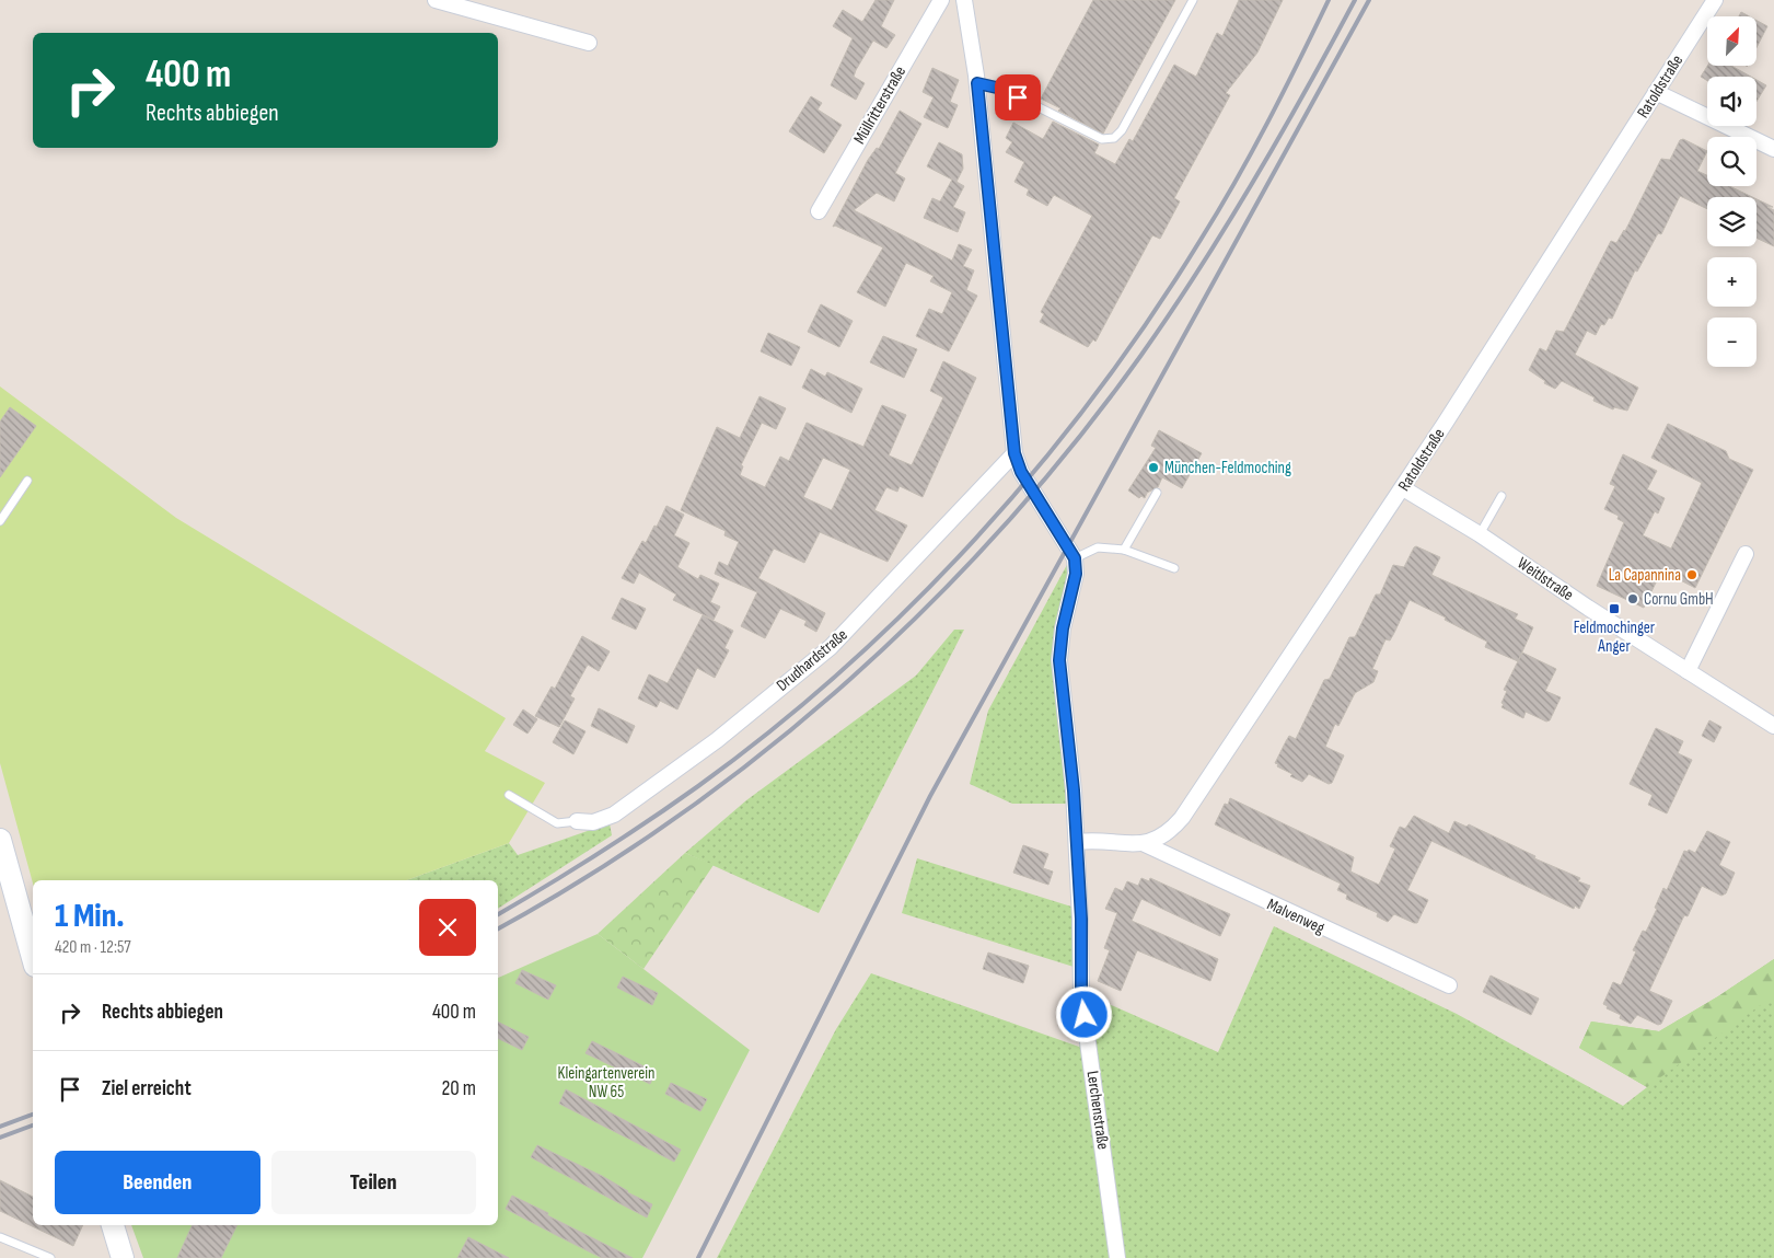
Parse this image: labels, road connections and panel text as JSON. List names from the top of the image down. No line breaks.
{"streets":{"street":["Ratoldstraße","Müllritterstraße","Weitlstraße","Drudhardstraße","Malvenweg","Lerchenstraße"]},"crossings":[["Ratoldstraße","Weitlstraße"],["Ratoldstraße","Malvenweg"]],"parks":["Kleingartenverein NW 65"],"places":{"other":["München-Feldmoching","La Capannina","Cornu GmbH"],"transit":["Feldmochinger Anger"]},"north":"top right","page":{"map_buttons":["+","−"],"turn":["400 m","Rechts abbiegen"],"heading":["1 Min.","420 m · 12:57"],"list":[{"name":"Rechts abbiegen","value":"400 m"},{"name":"Ziel erreicht","value":"20 m"}],"buttons":["Beenden","Teilen"]}}
